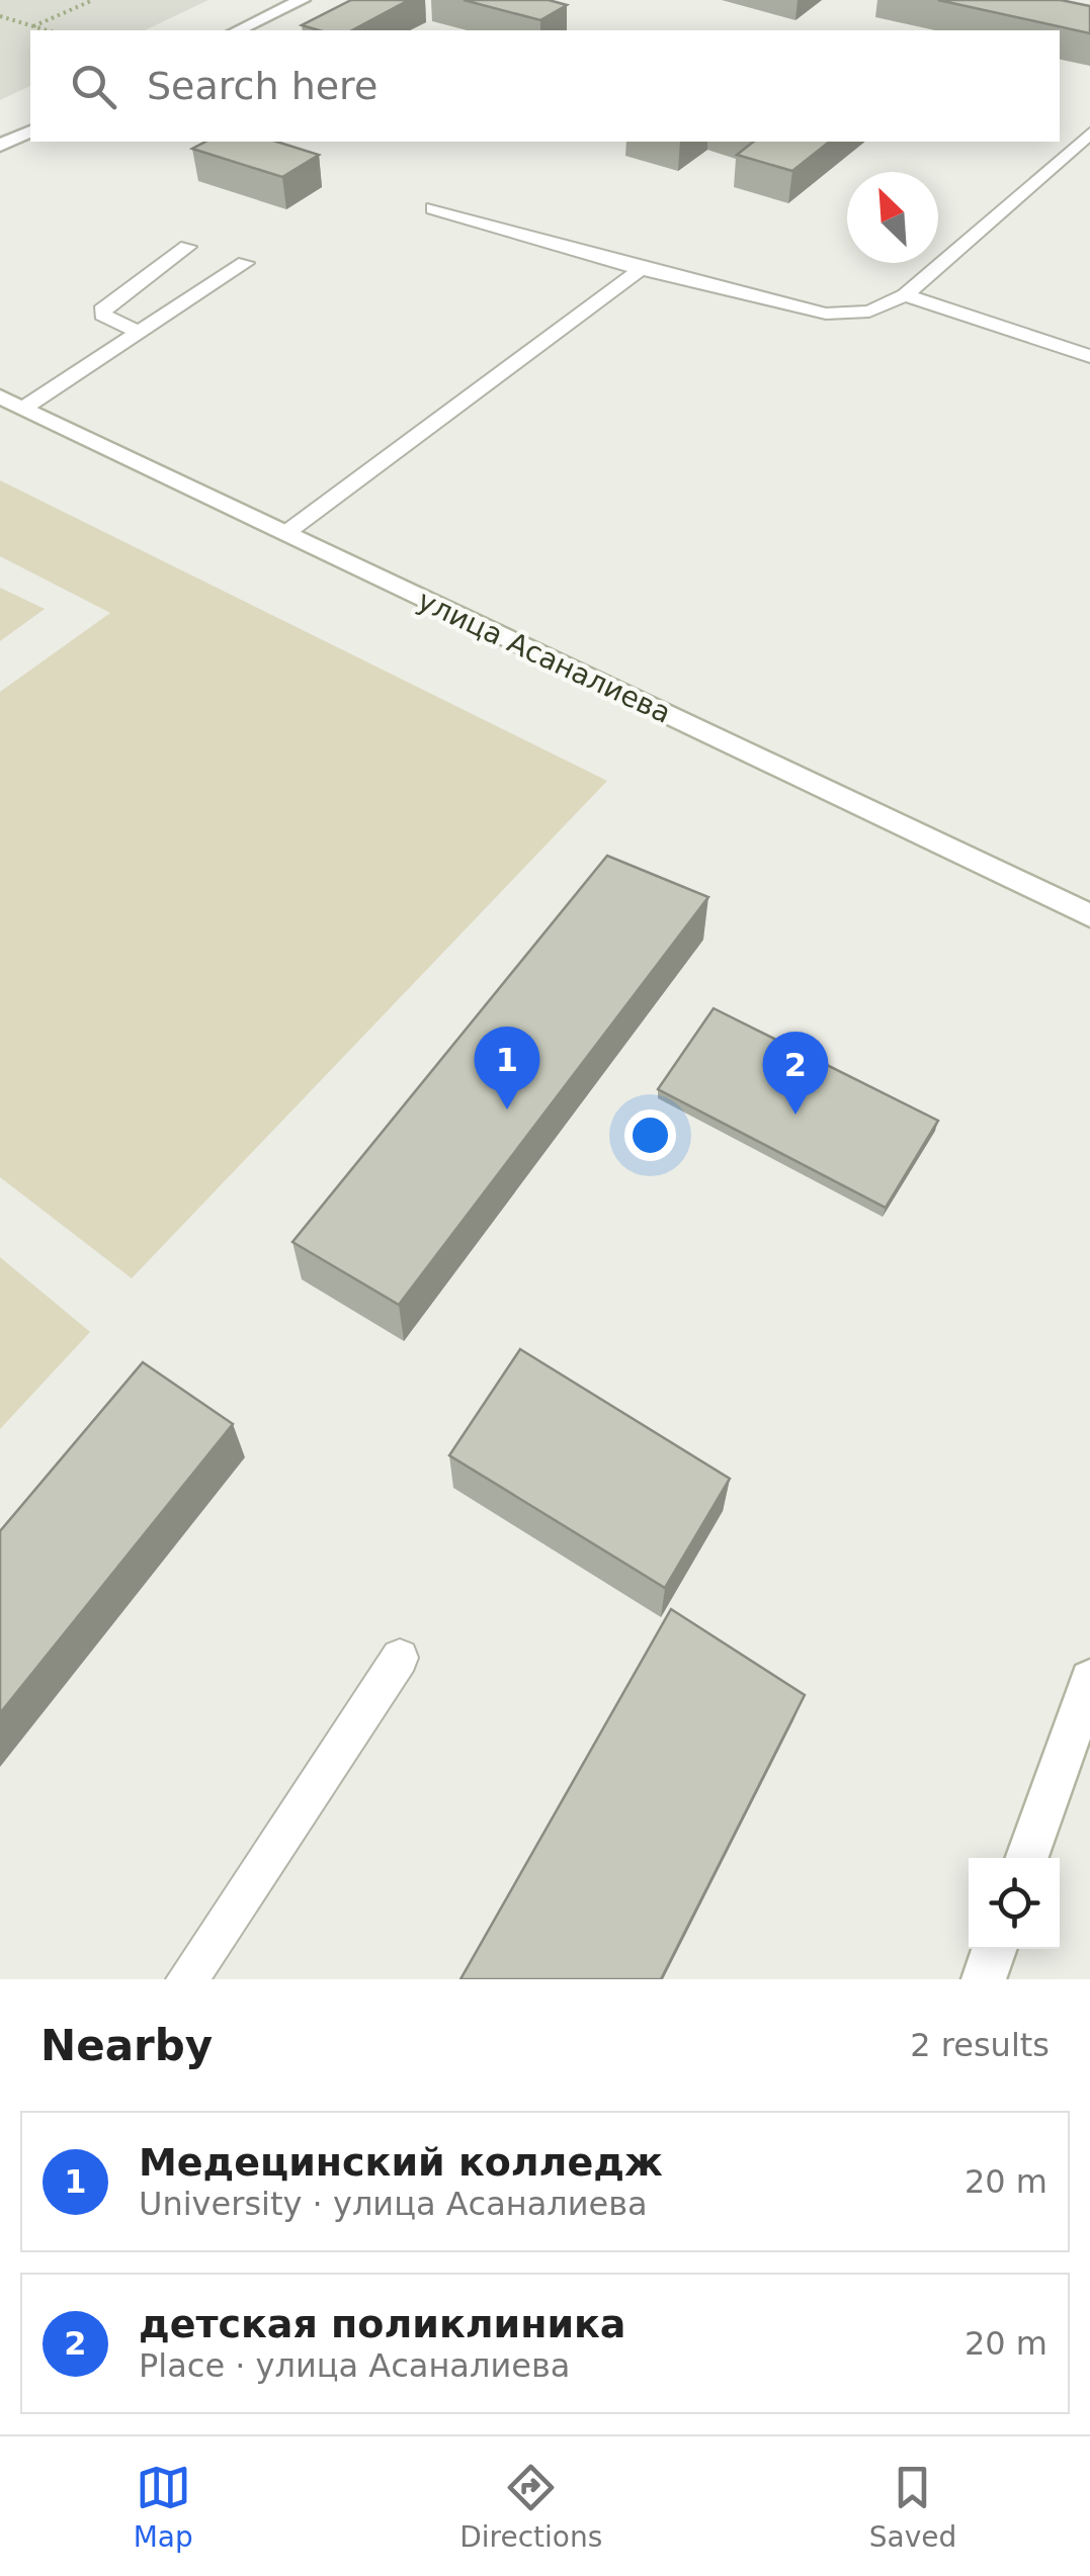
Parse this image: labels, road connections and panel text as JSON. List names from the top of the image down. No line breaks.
{"streets":{"main road":["улица Асаналиева"]},"north":"top left","page":{"search":"Search here","pins":["1","2"],"heading":["Nearby","2 results"],"list":[{"mark":"1","name":"Медецинский колледж","note":"University · улица Асаналиева","value":"20 m"},{"mark":"2","name":"детская поликлиника","note":"Place · улица Асаналиева","value":"20 m"}],"nav":["Map","Directions","Saved"]}}
